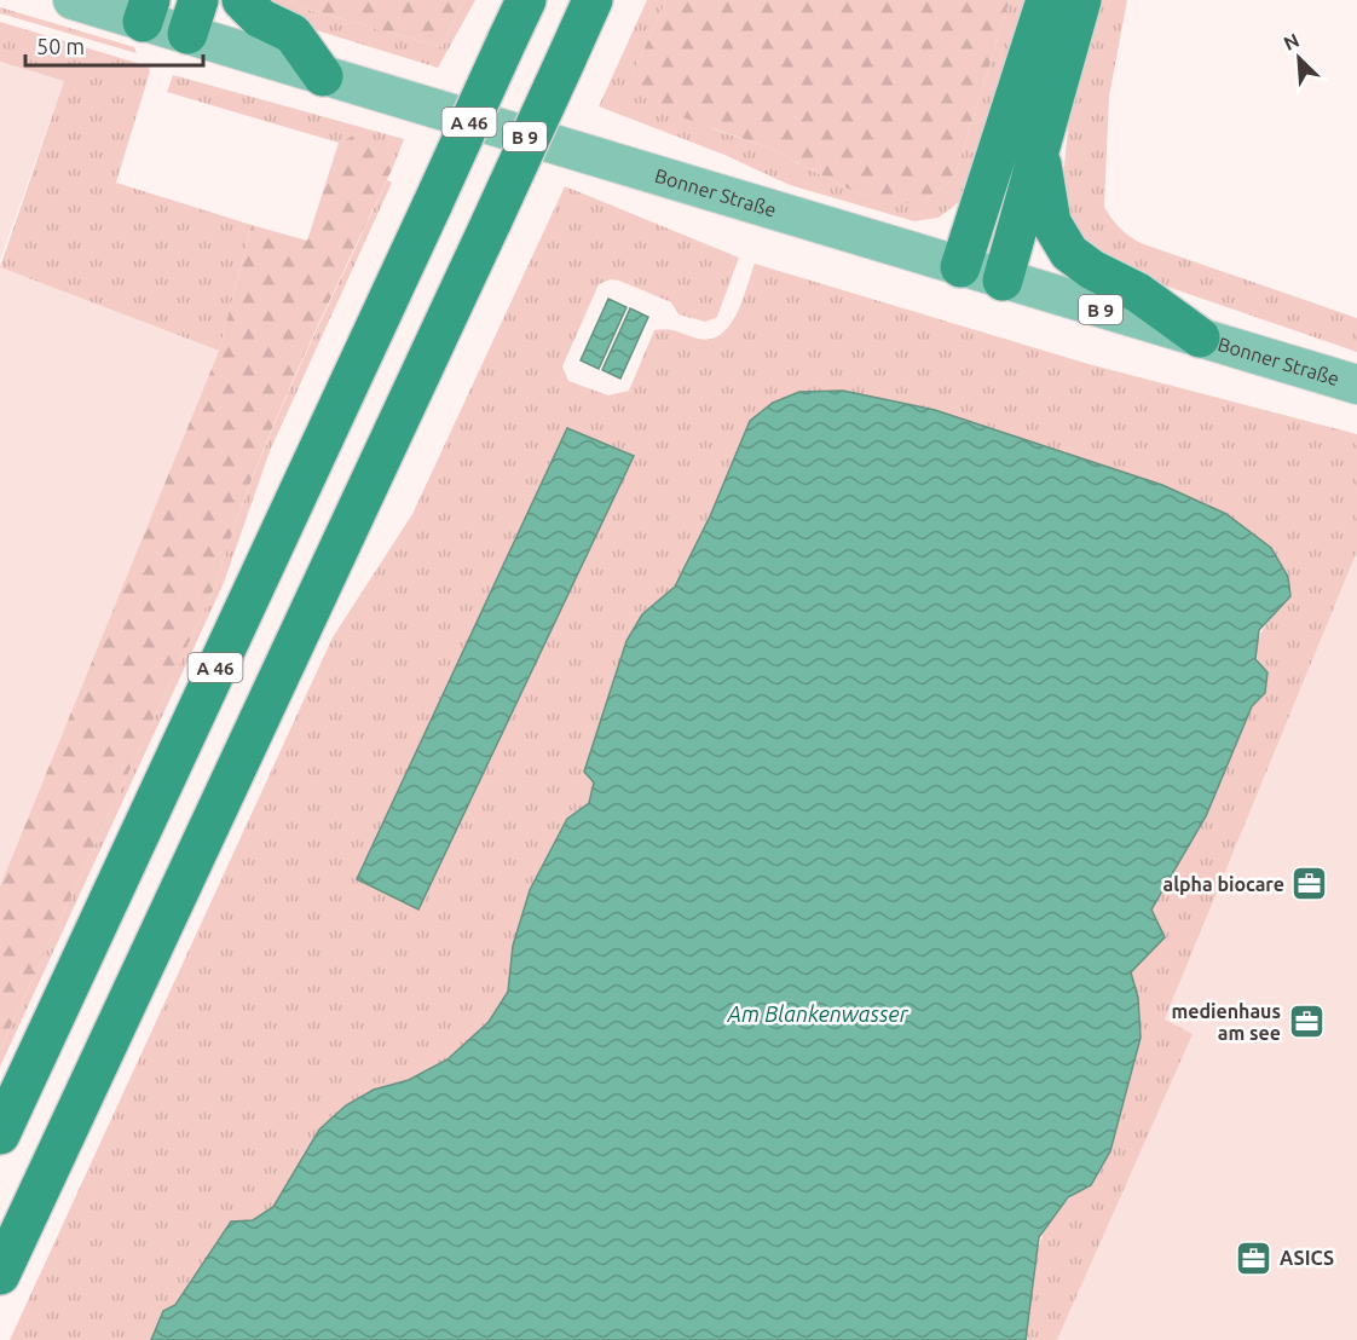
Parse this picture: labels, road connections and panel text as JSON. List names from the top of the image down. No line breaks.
{"streets":{"highway":["A 46"],"main road":["B 9","Bonner Straße"]},"water":["Am Blankenwasser"],"places":{"office":["alpha biocare","medienhaus am see","ASICS"]},"scale_bar":"50 m","north":"top left"}
